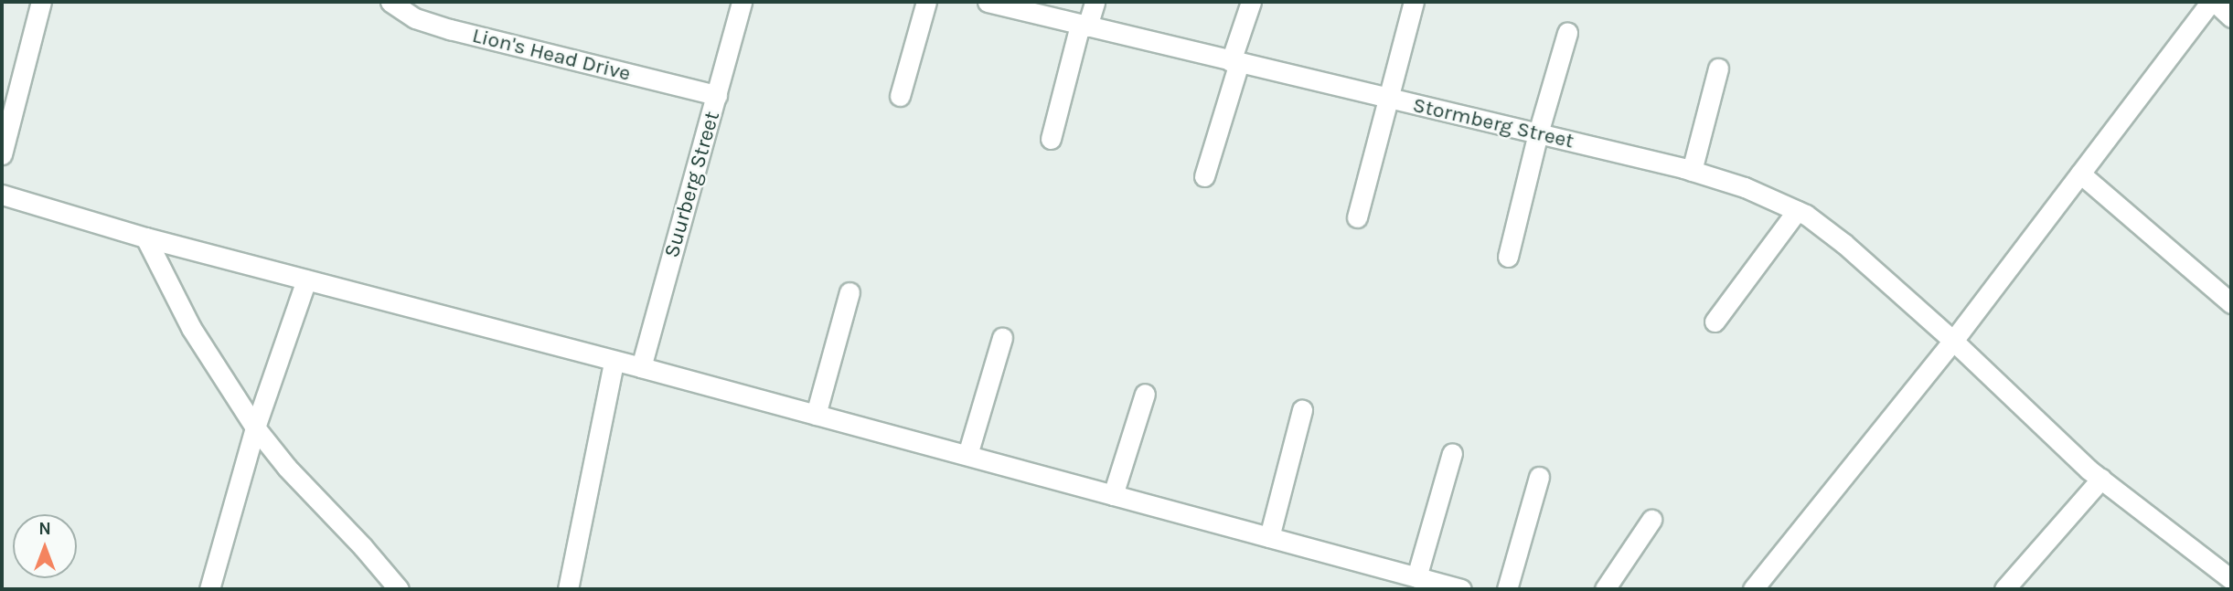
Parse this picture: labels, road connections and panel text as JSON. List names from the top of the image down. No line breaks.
{"streets":{"street":["Lion's Head Drive","Stormberg Street","Suurberg Street"]},"crossings":[["Lion's Head Drive","Suurberg Street"]],"north":"top"}
